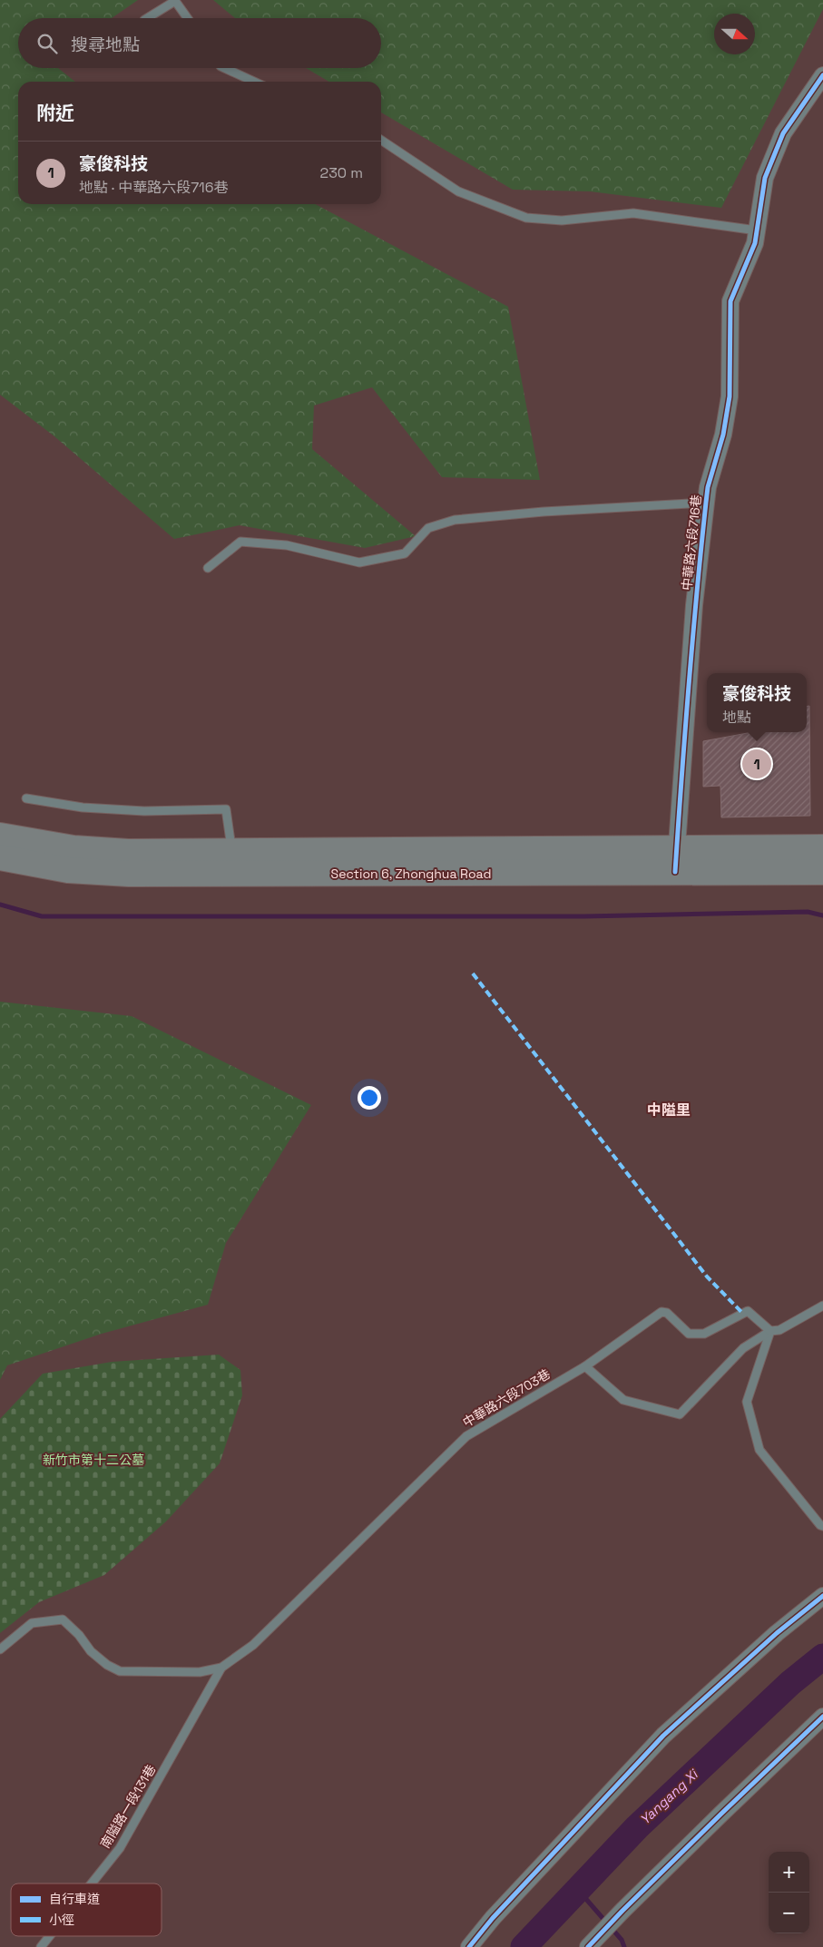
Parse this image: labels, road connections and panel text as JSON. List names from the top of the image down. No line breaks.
{"streets":{"main road":["Section 6, Zhonghua Road"],"street":["中華路六段716巷"],"lane":["中華路六段703巷","南隘路一段131巷"]},"crossings":[["中華路六段716巷","Section 6, Zhonghua Road"],["中華路六段703巷","南隘路一段131巷"]],"districts":["中隘里"],"water":["Yangang Xi"],"parks":["新竹市第十二公墓"],"legend":["自行車道","小徑"],"north":"right","page":{"search":"搜尋地點","heading":"附近","list":[{"mark":"1","name":"豪俊科技","note":"地點 · 中華路六段716巷","value":"230 m"}],"popup":["豪俊科技","地點"],"pins":"1","map_buttons":["+","−"]}}
